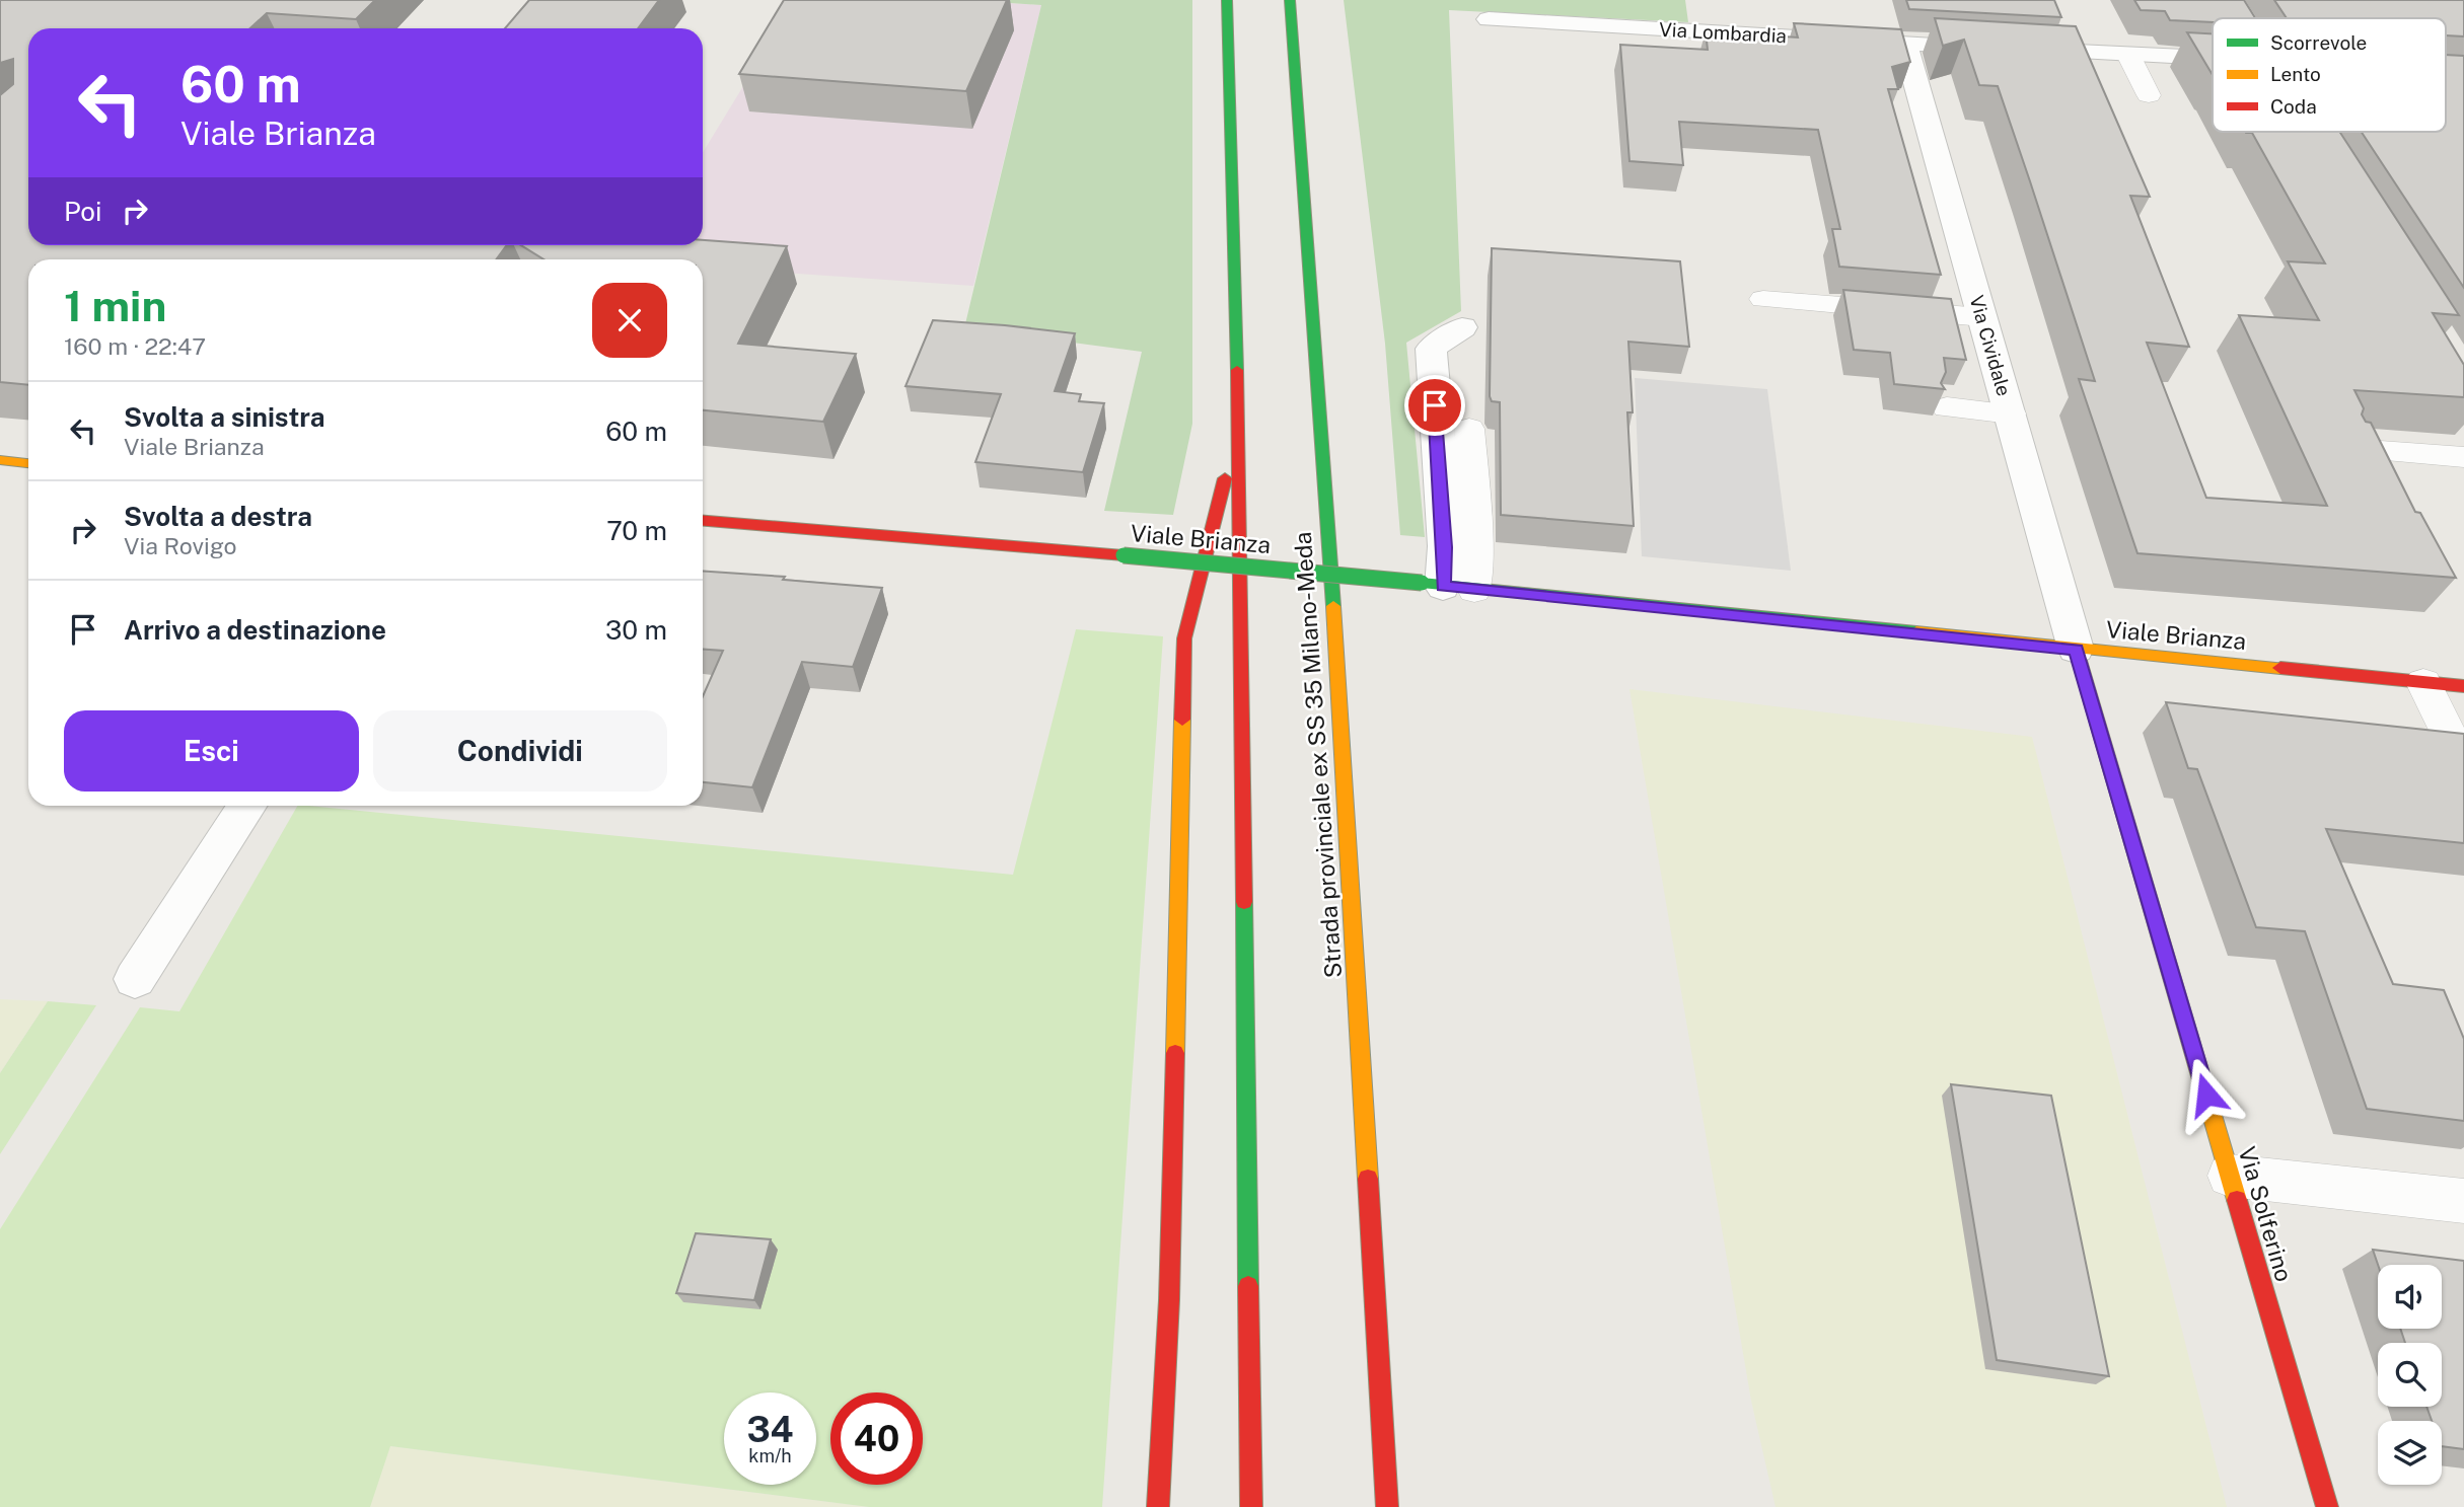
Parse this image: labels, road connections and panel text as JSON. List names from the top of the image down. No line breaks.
{"streets":{"main road":["Viale Brianza","Strada provinciale ex SS 35 Milano-Meda","Via Solferino"],"street":["Via Lombardia","Via Cividale"]},"crossings":[["Via Lombardia","Via Cividale"],["Via Cividale","Viale Brianza"],["Via Cividale","Via Solferino"],["Viale Brianza","Via Solferino"]],"legend":["Scorrevole","Lento","Coda"],"page":{"turn":["60 m","Viale Brianza"],"then":"Poi","heading":["1 min","160 m · 22:47"],"list":[{"name":"Svolta a sinistra","note":"Viale Brianza","value":"60 m"},{"name":"Svolta a destra","note":"Via Rovigo","value":"70 m"},{"name":"Arrivo a destinazione","value":"30 m"}],"buttons":["Esci","Condividi"],"speed":"34 km/h","limit":"40"}}
